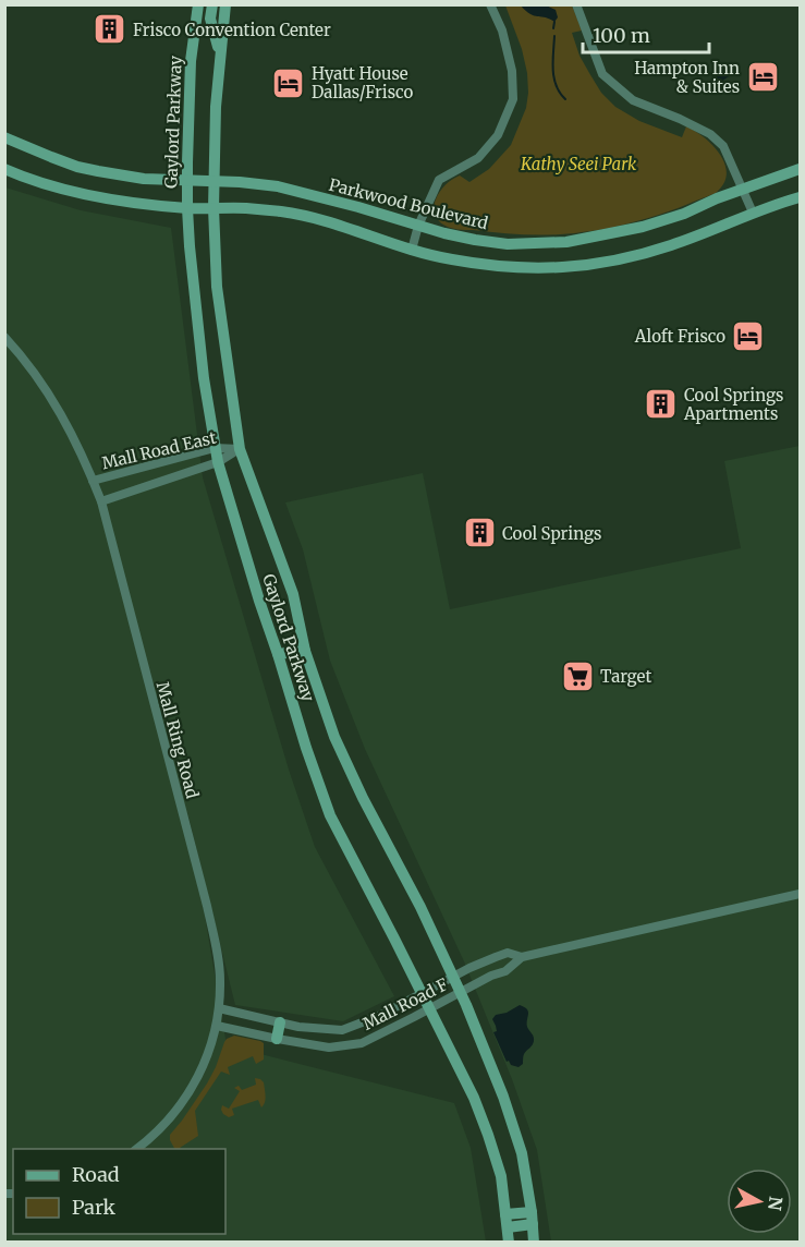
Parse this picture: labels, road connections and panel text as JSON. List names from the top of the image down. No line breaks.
{"streets":{"street":["Gaylord Parkway","Parkwood Boulevard","Mall Road East","Mall Ring Road","Mall Road F"]},"crossings":[["Gaylord Parkway","Parkwood Boulevard"],["Gaylord Parkway","Mall Road East"],["Gaylord Parkway","Mall Road F"],["Mall Road East","Mall Ring Road"],["Mall Ring Road","Mall Road F"]],"parks":["Kathy Seei Park"],"places":{"building":["Frisco Convention Center","Cool Springs Apartments","Cool Springs"],"hotel":["Hampton Inn & Suites","Hyatt House Dallas/Frisco","Aloft Frisco"],"supermarket":["Target"]},"legend":["Road","Park"],"scale_bar":"100 m","north":"right"}
